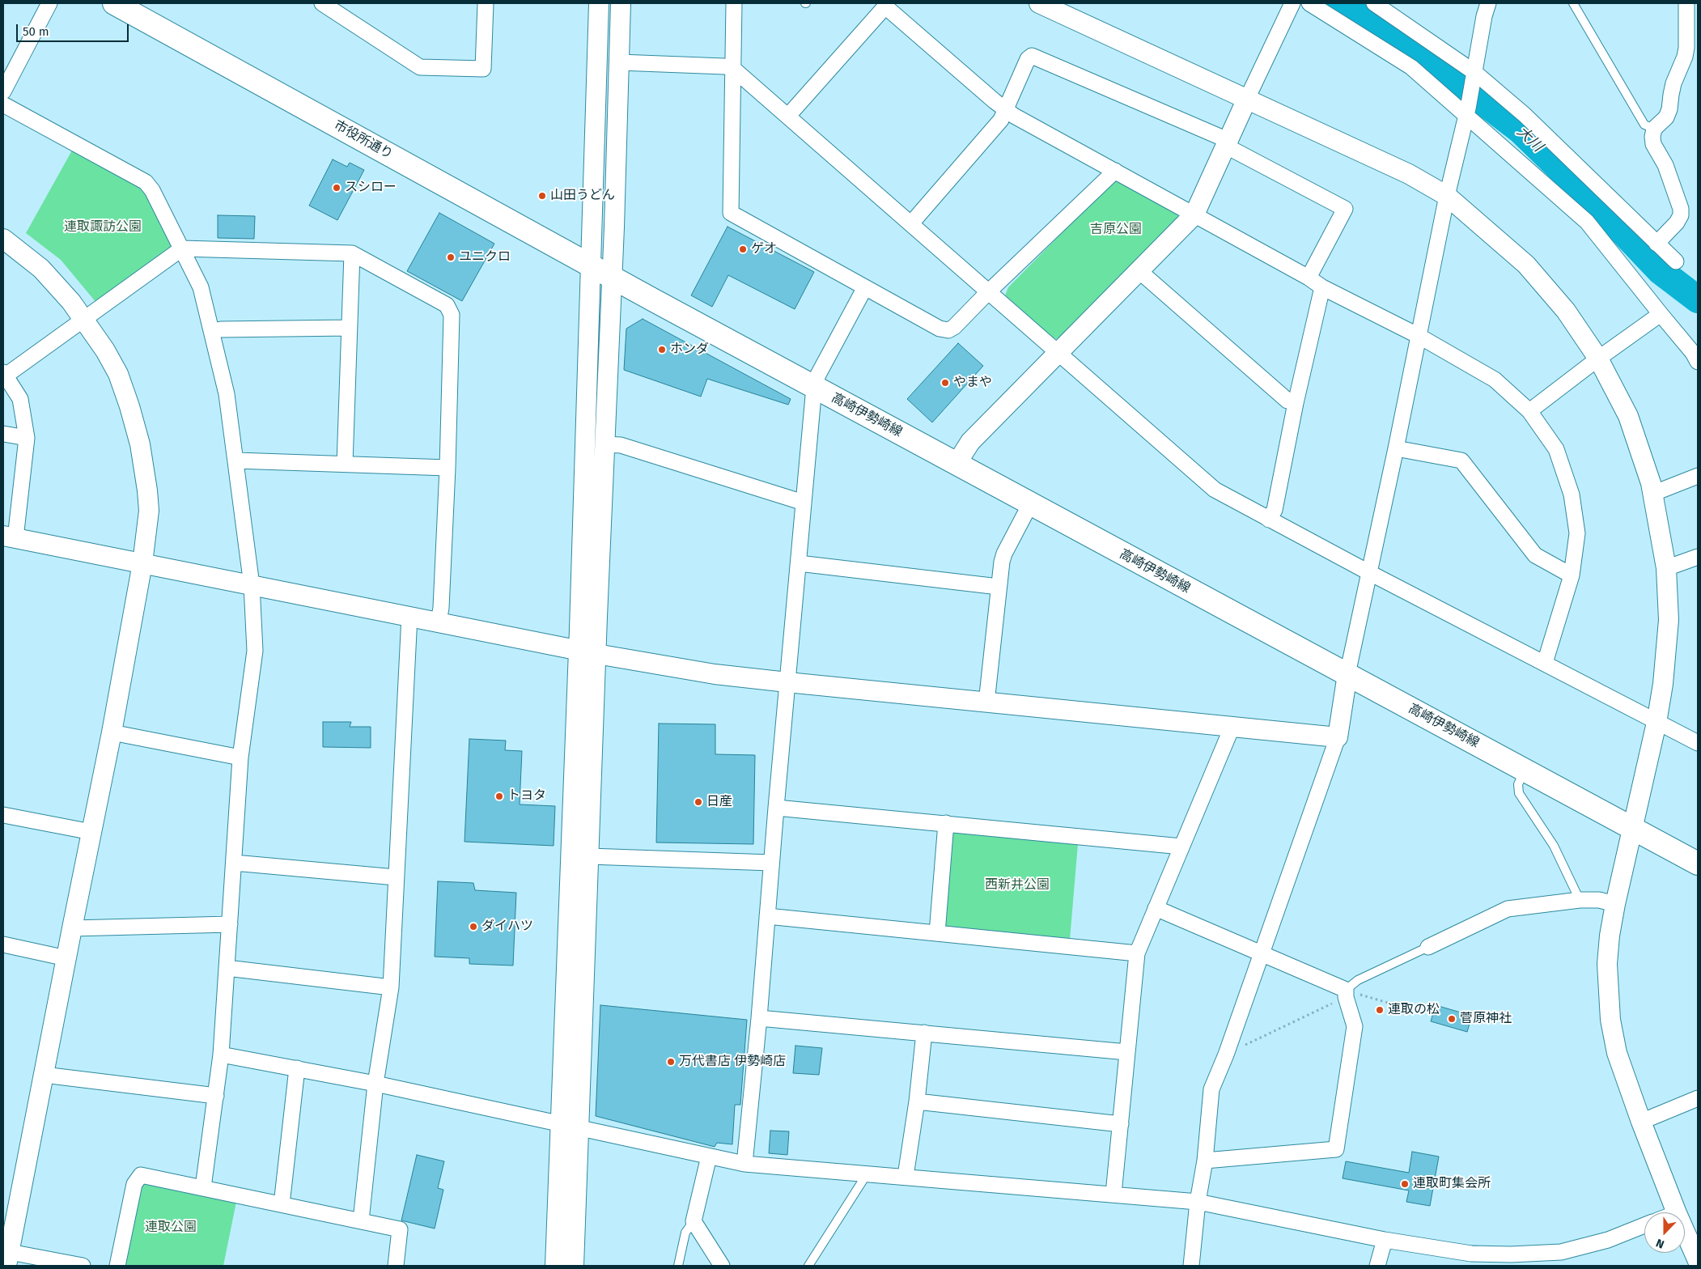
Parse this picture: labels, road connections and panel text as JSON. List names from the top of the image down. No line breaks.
{"streets":{"main road":["市役所通り","高崎伊勢崎線"]},"crossings":[["市役所通り","高崎伊勢崎線"]],"water":["大川"],"parks":["連取諏訪公園","吉原公園","西新井公園","連取公園"],"places":["スシロー","山田うどん","ゲオ","ユニクロ","ホンダ","やまや","トヨタ","日産","ダイハツ","連取の松","菅原神社","万代書店 伊勢崎店","連取町集会所"],"scale_bar":"50 m","north":"bottom"}
